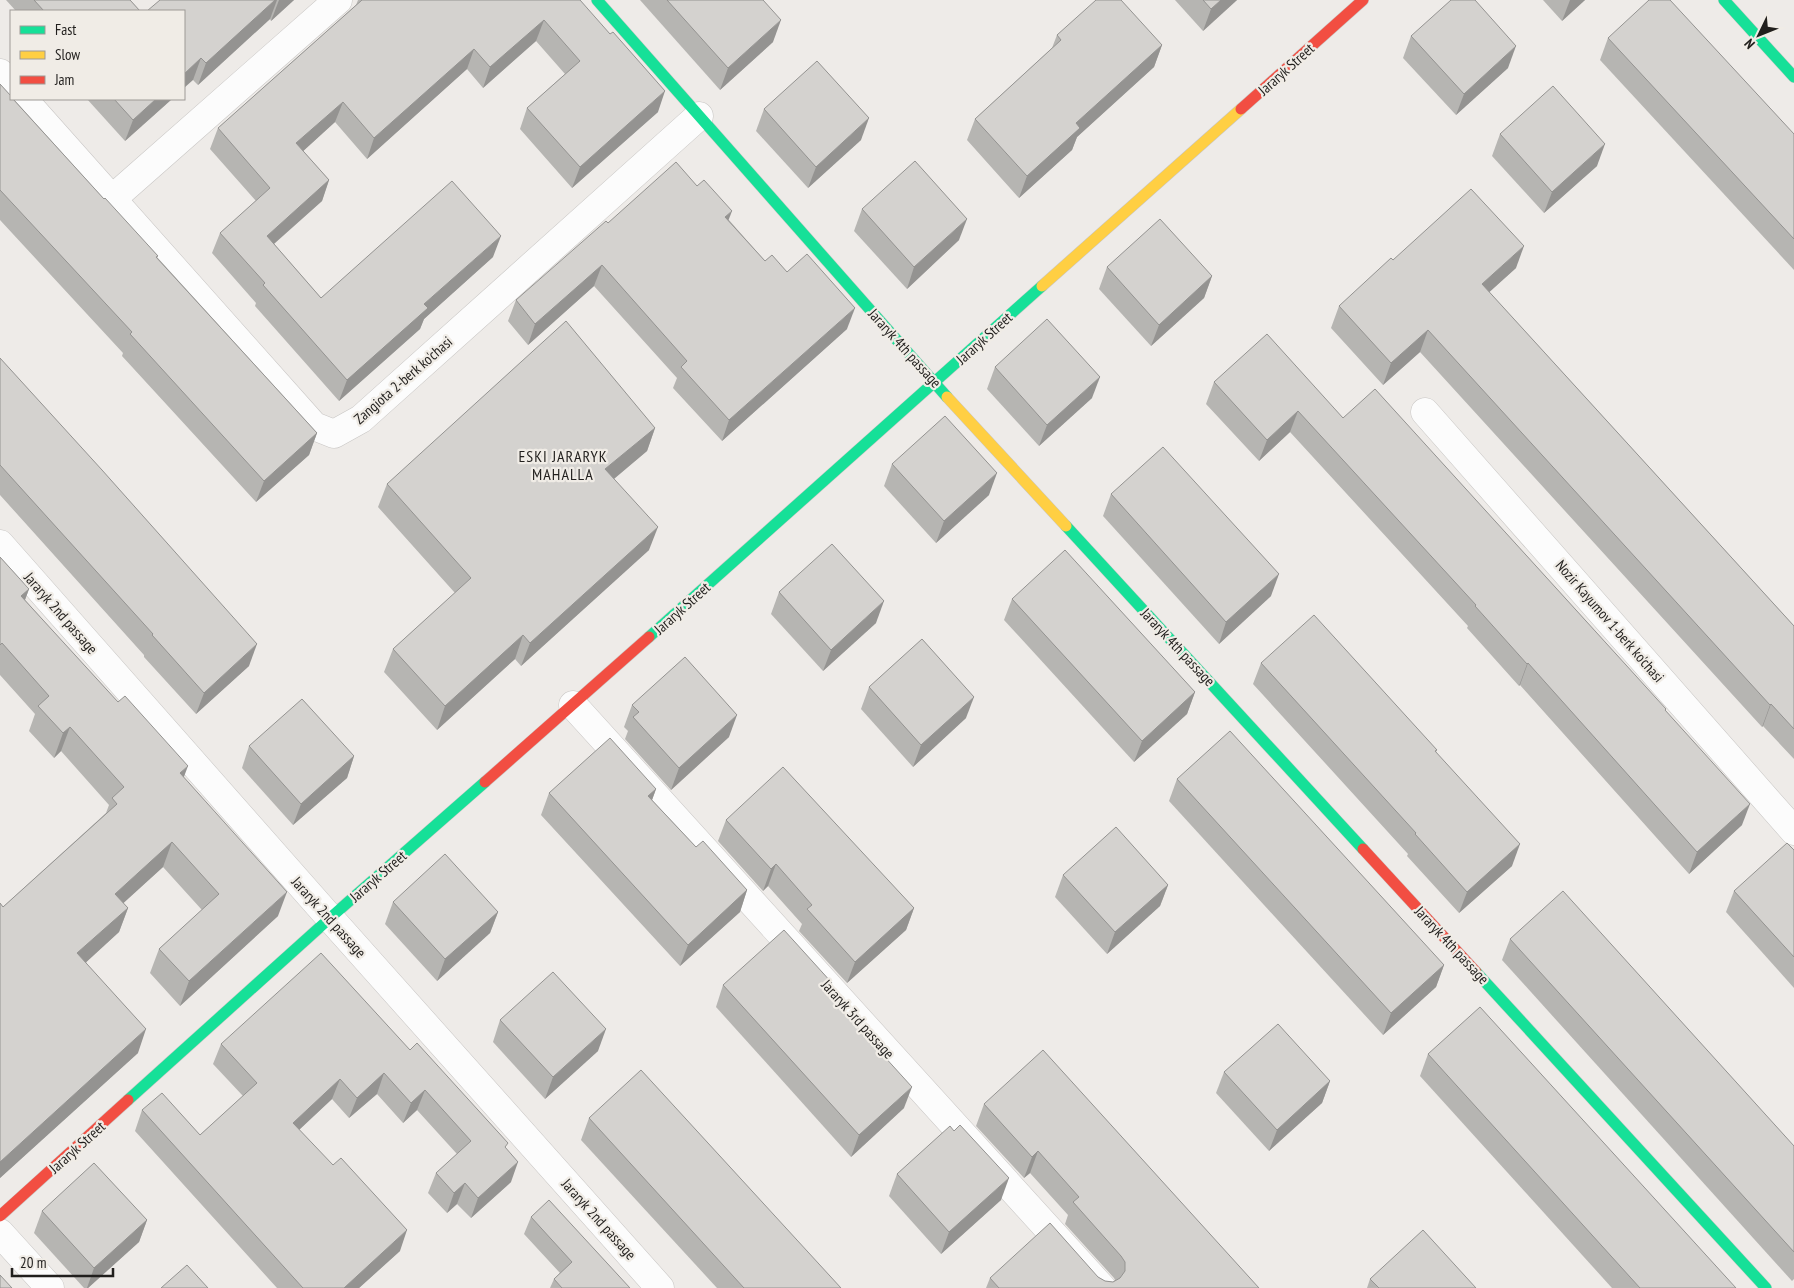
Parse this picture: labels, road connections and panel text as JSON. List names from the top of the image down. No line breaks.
{"streets":{"street":["Jararyk Street","Jararyk 4th passage","Zangiota 2-berk ko'chasi","Jararyk 2nd passage","Nozir Kayumov 1-berk ko'chasi","Jararyk 3rd passage"]},"crossings":[["Jararyk Street","Jararyk 4th passage"],["Jararyk Street","Jararyk 2nd passage"],["Jararyk Street","Jararyk 3rd passage"],["Jararyk 4th passage","Zangiota 2-berk ko'chasi"]],"districts":["ESKI JARARYK MAHALLA"],"legend":["Fast","Slow","Jam"],"scale_bar":"20 m","north":"bottom left"}
